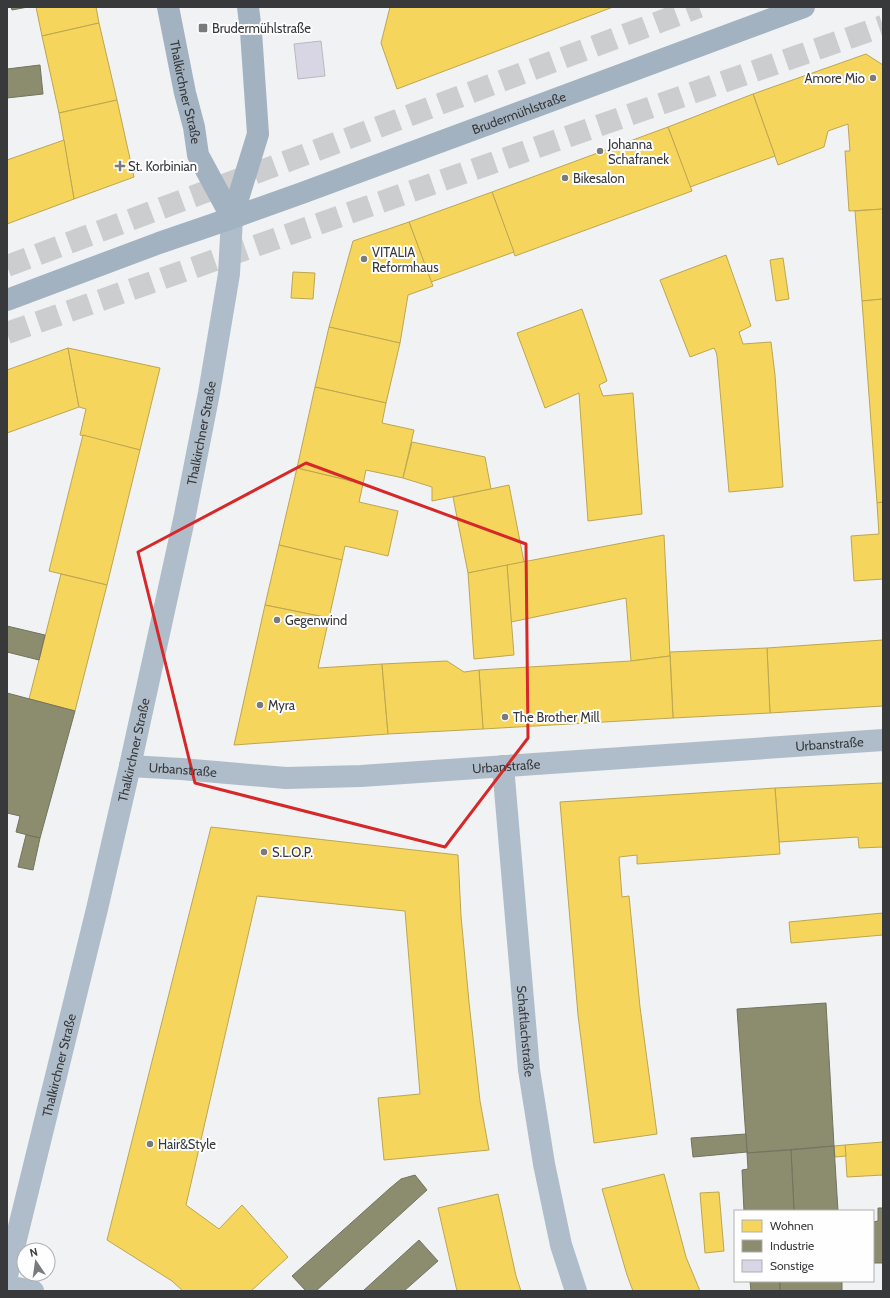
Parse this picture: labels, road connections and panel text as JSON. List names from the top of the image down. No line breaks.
{"streets":{"main road":["Thalkirchner Straße","Brudermühlstraße"],"street":["Urbanstraße","Schaftlachstraße"]},"crossings":[["Thalkirchner Straße","Brudermühlstraße"],["Thalkirchner Straße","Urbanstraße"],["Urbanstraße","Schaftlachstraße"]],"places":{"transit":["Brudermühlstraße"],"other":["Amore Mio","Johanna Schafranek","Bikesalon","VITALIA Reformhaus","Gegenwind","Myra","The Brother Mill","S.L.O.P.","Hair&Style"],"health":["St. Korbinian"]},"legend":["Wohnen","Industrie","Sonstige"],"north":"top"}
